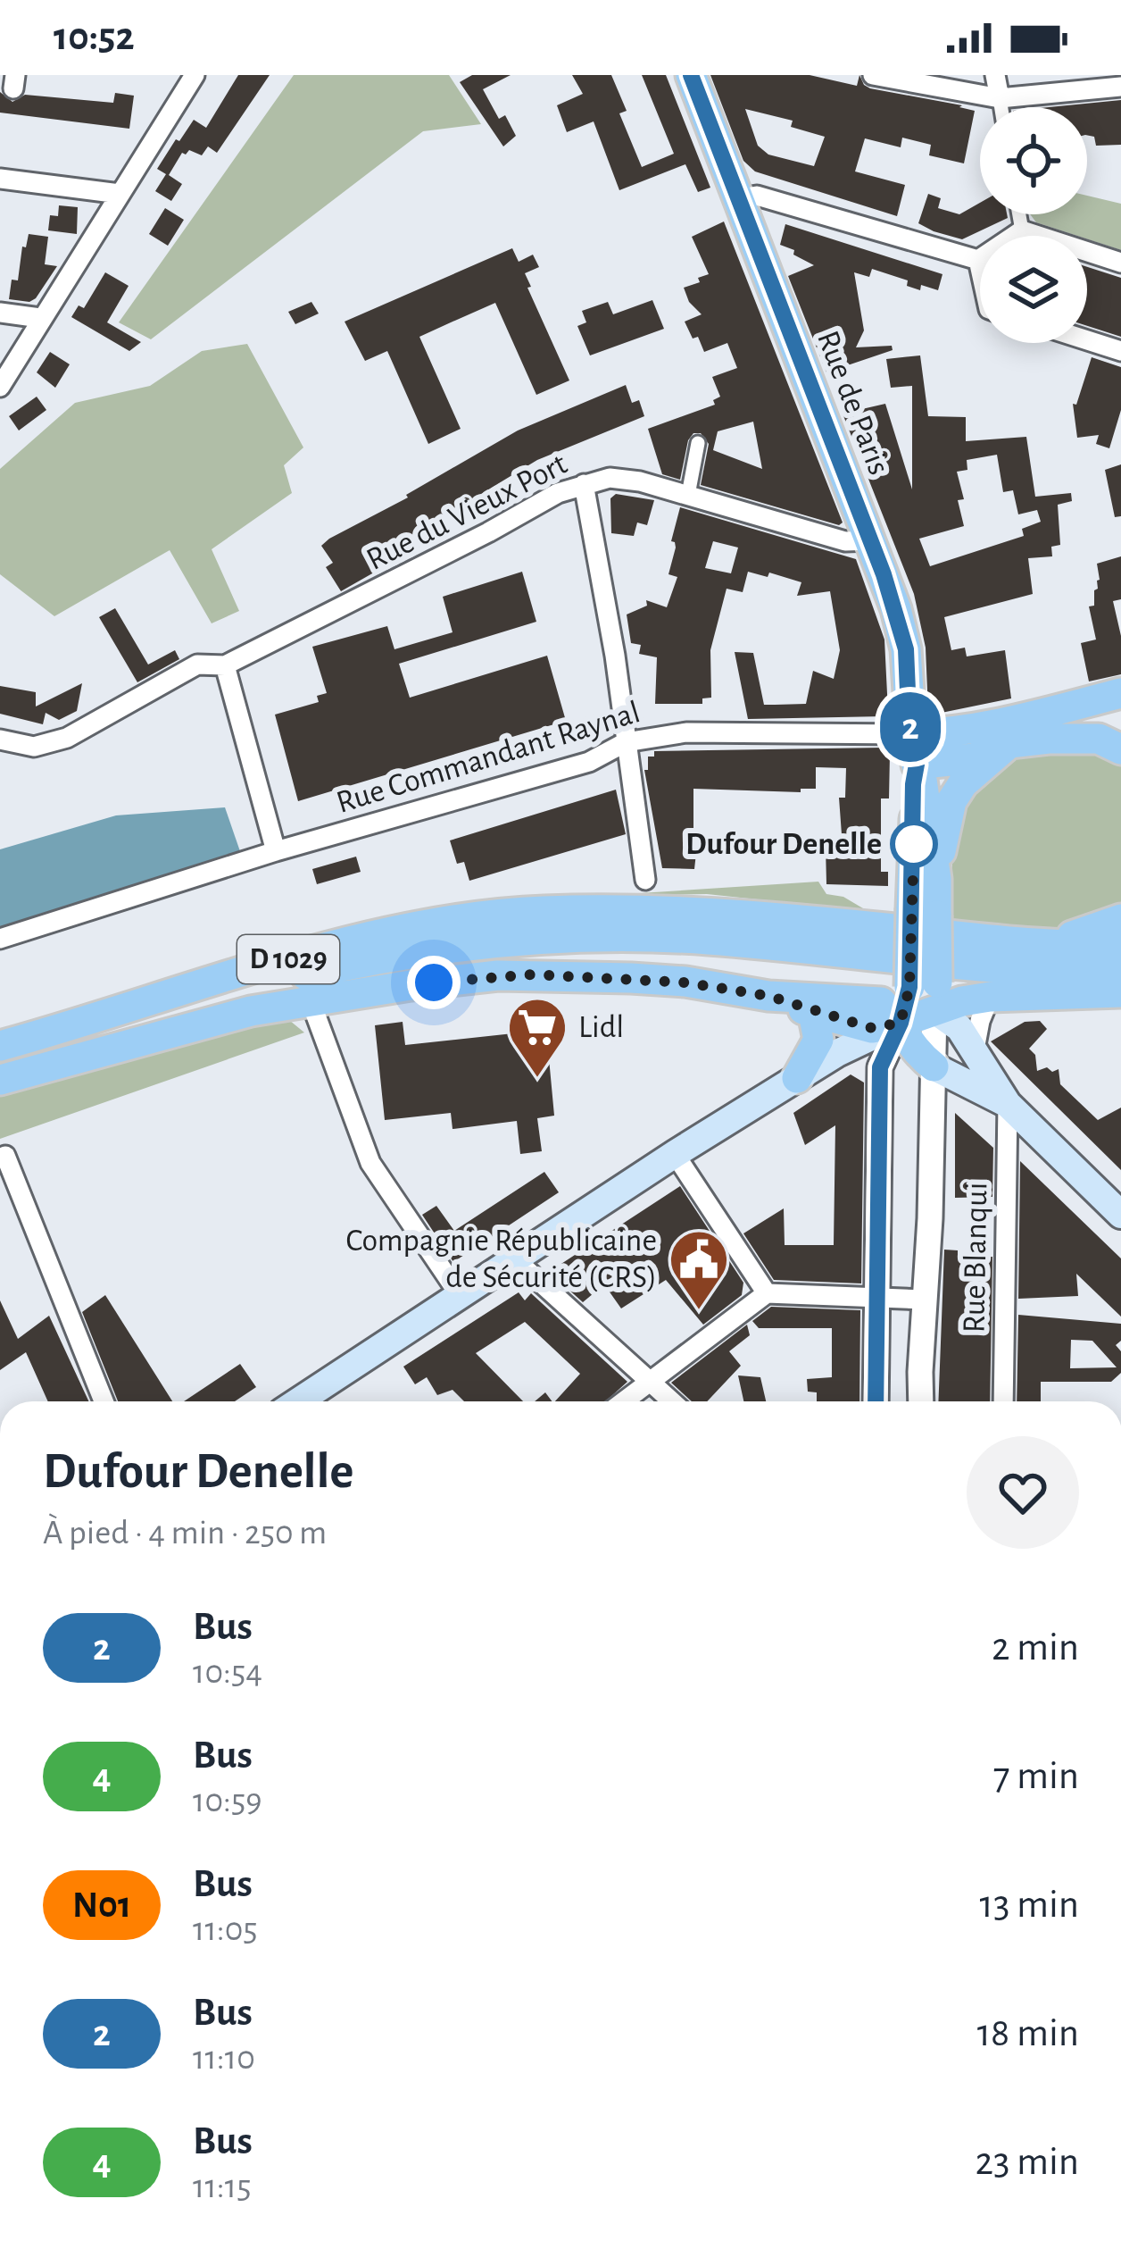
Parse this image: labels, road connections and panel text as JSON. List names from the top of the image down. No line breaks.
{"streets":{"main road":["Rue de Paris","D 1029"],"street":["Rue du Vieux Port","Rue Commandant Raynal","Rue Blanqui"]},"crossings":[["Rue de Paris","Rue du Vieux Port"],["Rue de Paris","Rue Commandant Raynal"]],"places":{"other":["Dufour Denelle"],"supermarket":["Lidl"],"public building":["Compagnie Républicaine de Sécurité (CRS)"]},"lines":["bus line 2"],"page":{"status":"10:52","on_map":"2","heading":["Dufour Denelle","À pied · 4 min · 250 m"],"list":[{"mark":"2","name":"Bus","note":"10:54","value":"2 min"},{"mark":"4","name":"Bus","note":"10:59","value":"7 min"},{"mark":"N01","name":"Bus","note":"11:05","value":"13 min"},{"mark":"2","name":"Bus","note":"11:10","value":"18 min"},{"mark":"4","name":"Bus","note":"11:15","value":"23 min"}]}}
